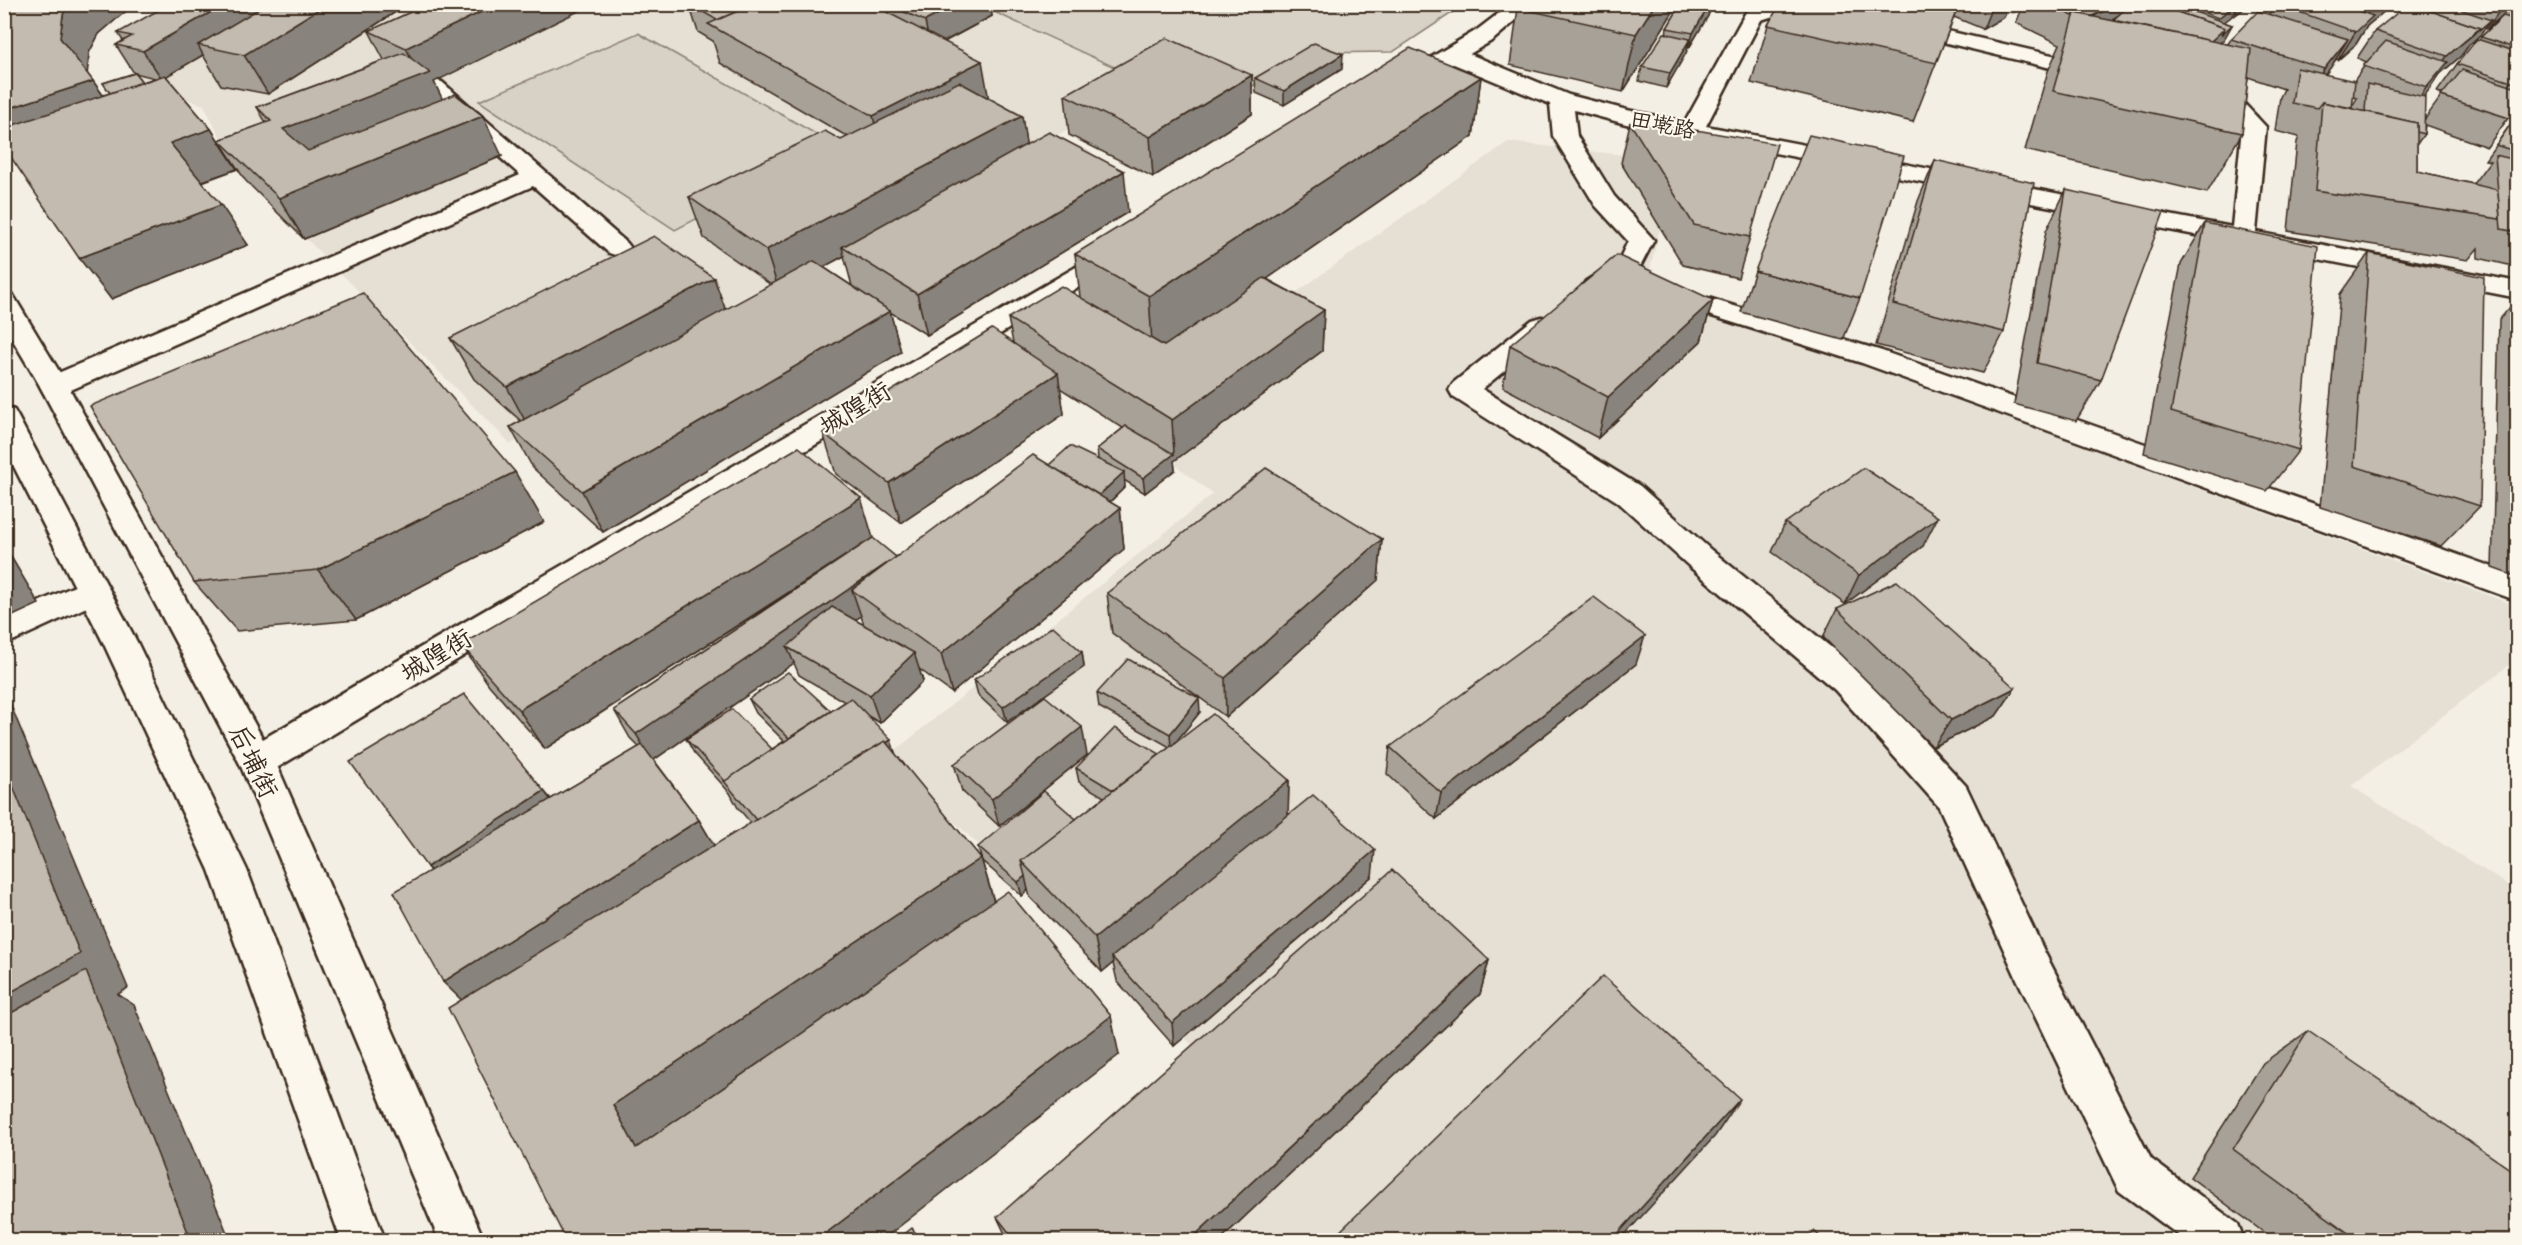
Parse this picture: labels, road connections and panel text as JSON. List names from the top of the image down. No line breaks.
{"streets":{"street":["田墘路","城隍街","后埔街"]},"crossings":[["城隍街","后埔街"]]}
